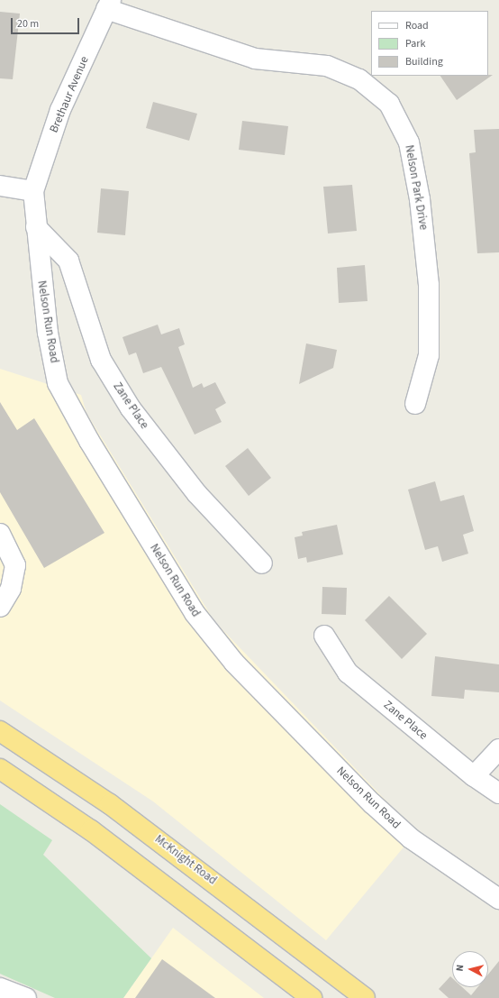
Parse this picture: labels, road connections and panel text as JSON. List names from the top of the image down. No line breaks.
{"streets":{"highway":["McKnight Road"],"street":["Brethaur Avenue","Nelson Park Drive","Nelson Run Road","Zane Place"]},"crossings":[["Brethaur Avenue","Nelson Park Drive"],["Brethaur Avenue","Nelson Run Road"],["Nelson Run Road","Zane Place"]],"legend":["Road","Park","Building"],"scale_bar":"20 m","north":"left"}
